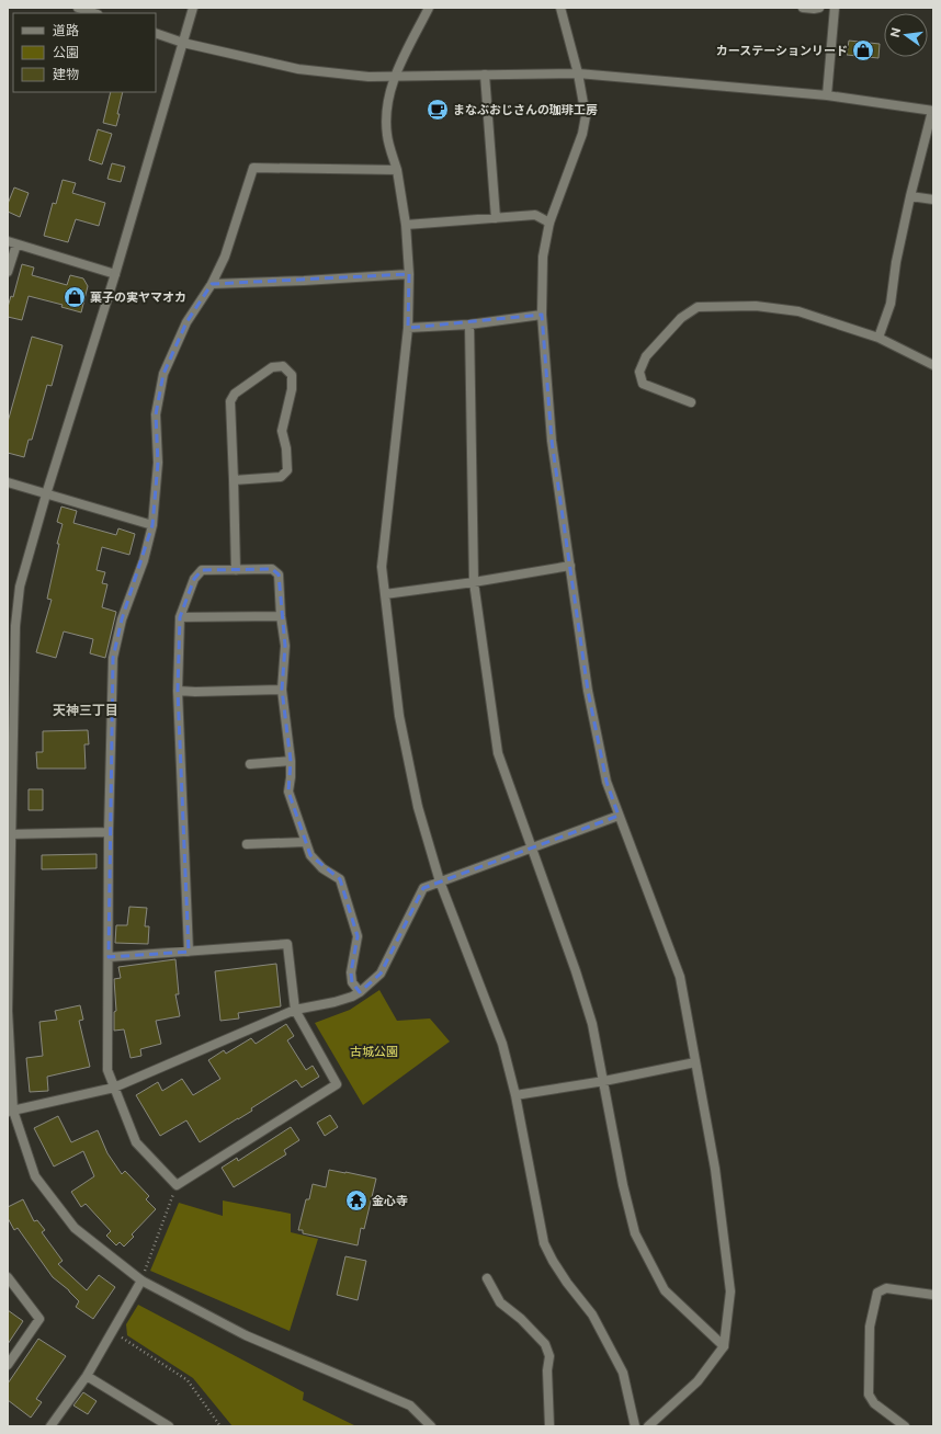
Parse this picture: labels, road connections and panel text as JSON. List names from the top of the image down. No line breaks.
{"districts":["天神三丁目"],"parks":["古城公園"],"places":{"shop":["カーステーションリード","菓子の実ヤマオカ"],"cafe":["まなぶおじさんの珈琲工房"],"temple":["金心寺"]},"legend":["道路","公園","建物"],"north":"left"}
